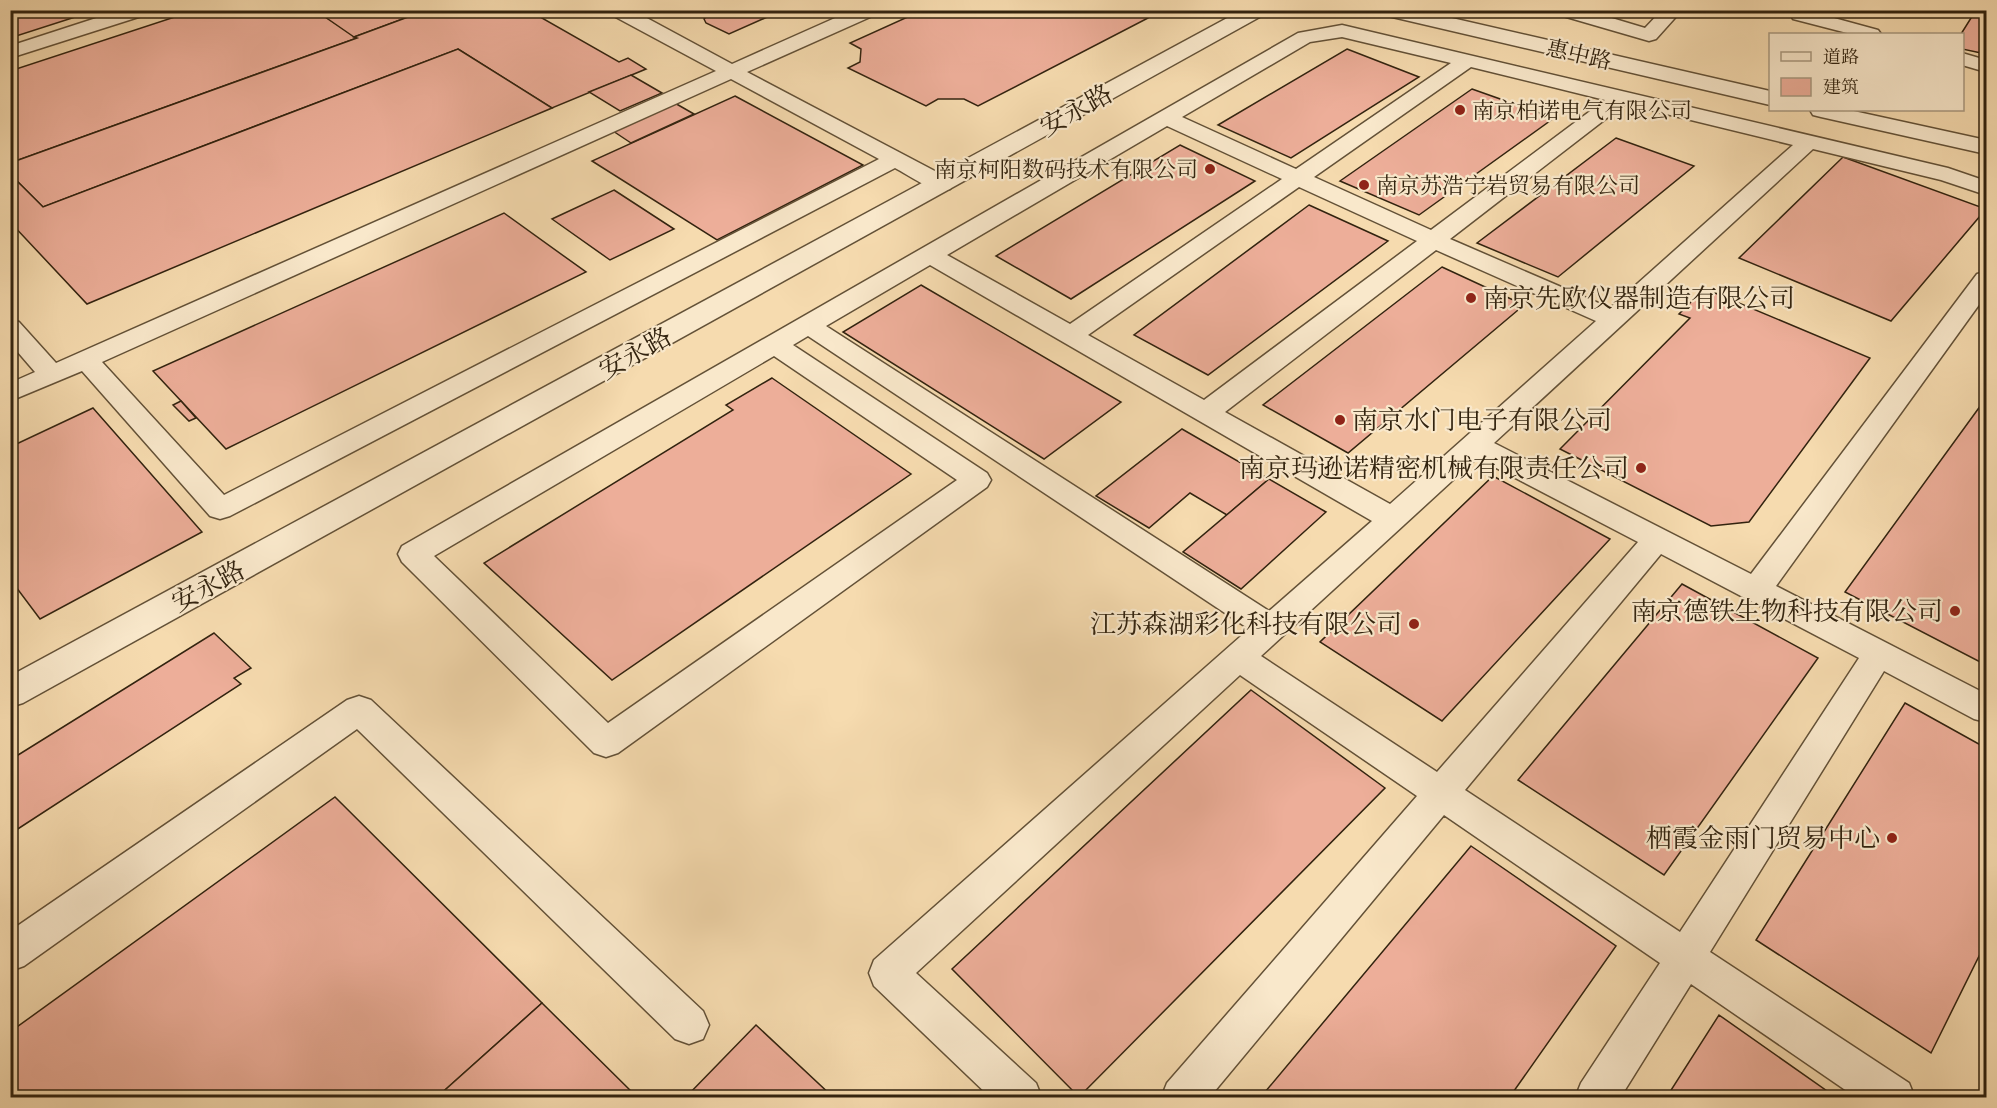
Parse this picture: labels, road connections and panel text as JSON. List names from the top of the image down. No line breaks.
{"streets":{"street":["惠中路","安永路"]},"places":["南京柏诺电气有限公司","南京柯阳数码技术有限公司","南京苏浩宁岩贸易有限公司","南京先欧仪器制造有限公司","南京水门电子有限公司","南京玛逊诺精密机械有限责任公司","南京德铁生物科技有限公司","江苏森湖彩化科技有限公司","栖霞金雨门贸易中心"],"legend":["道路","建筑"]}
